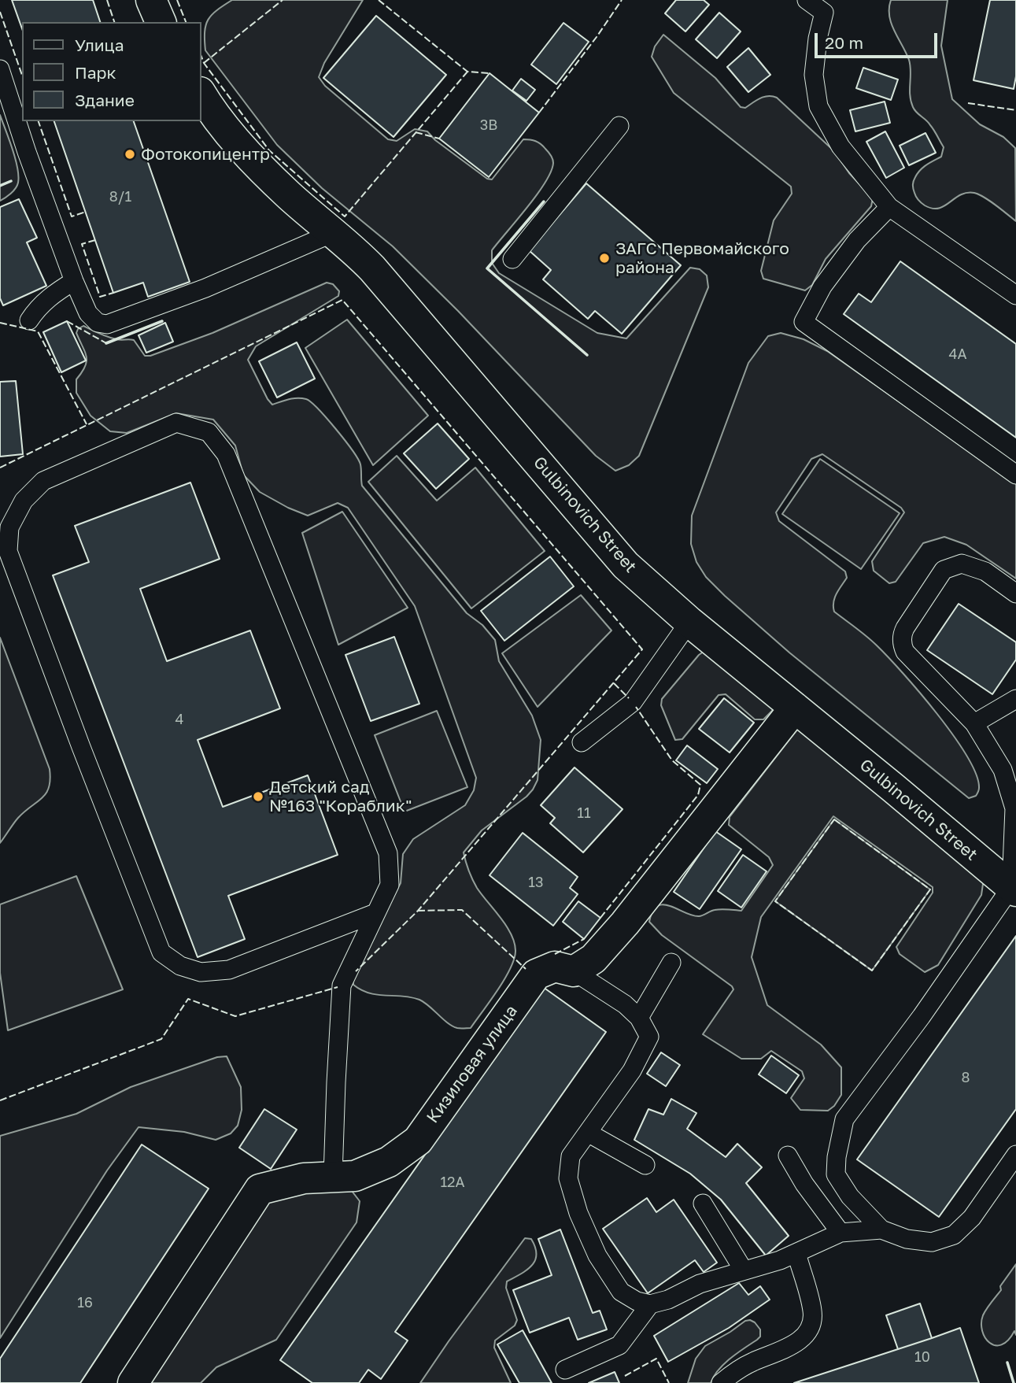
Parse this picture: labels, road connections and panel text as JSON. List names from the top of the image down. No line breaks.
{"streets":{"street":["Gulbinovich Street","Кизиловая улица"]},"places":["Фотокопицентр","ЗАГС Первомайского района","Детский сад №163 \"Кораблик\""],"house_numbers":["3В","8/1","4А","4","11","13","8","12А","16","10"],"legend":["Улица","Парк","Здание"],"scale_bar":"20 m"}
